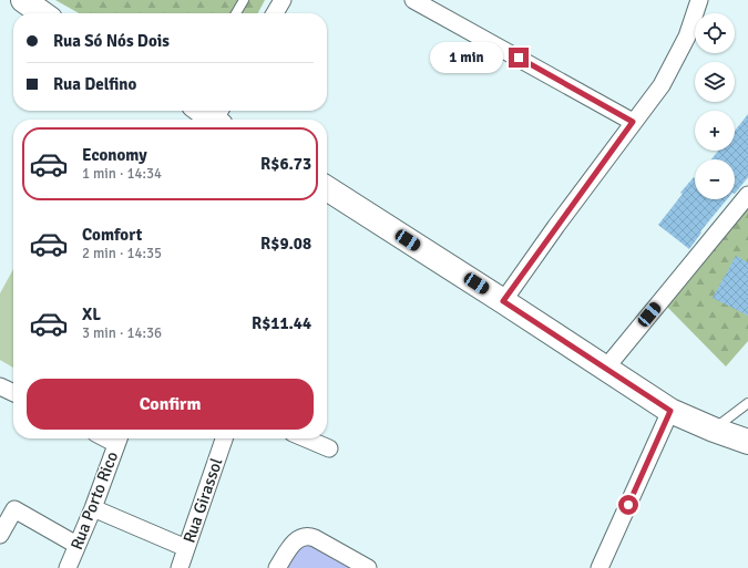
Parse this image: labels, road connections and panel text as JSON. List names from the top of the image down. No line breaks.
{"streets":{"street":["Rua Porto Rico","Rua Girassol"]},"page":{"map_buttons":["+","−"],"banner":["Rua Só Nós Dois","Rua Delfino"],"bubble":"1 min","list":[{"name":"Economy","note":"1 min · 14:34","value":"R$6.73"},{"name":"Comfort","note":"2 min · 14:35","value":"R$9.08"},{"name":"XL","note":"3 min · 14:36","value":"R$11.44"}],"buttons":"Confirm"}}
